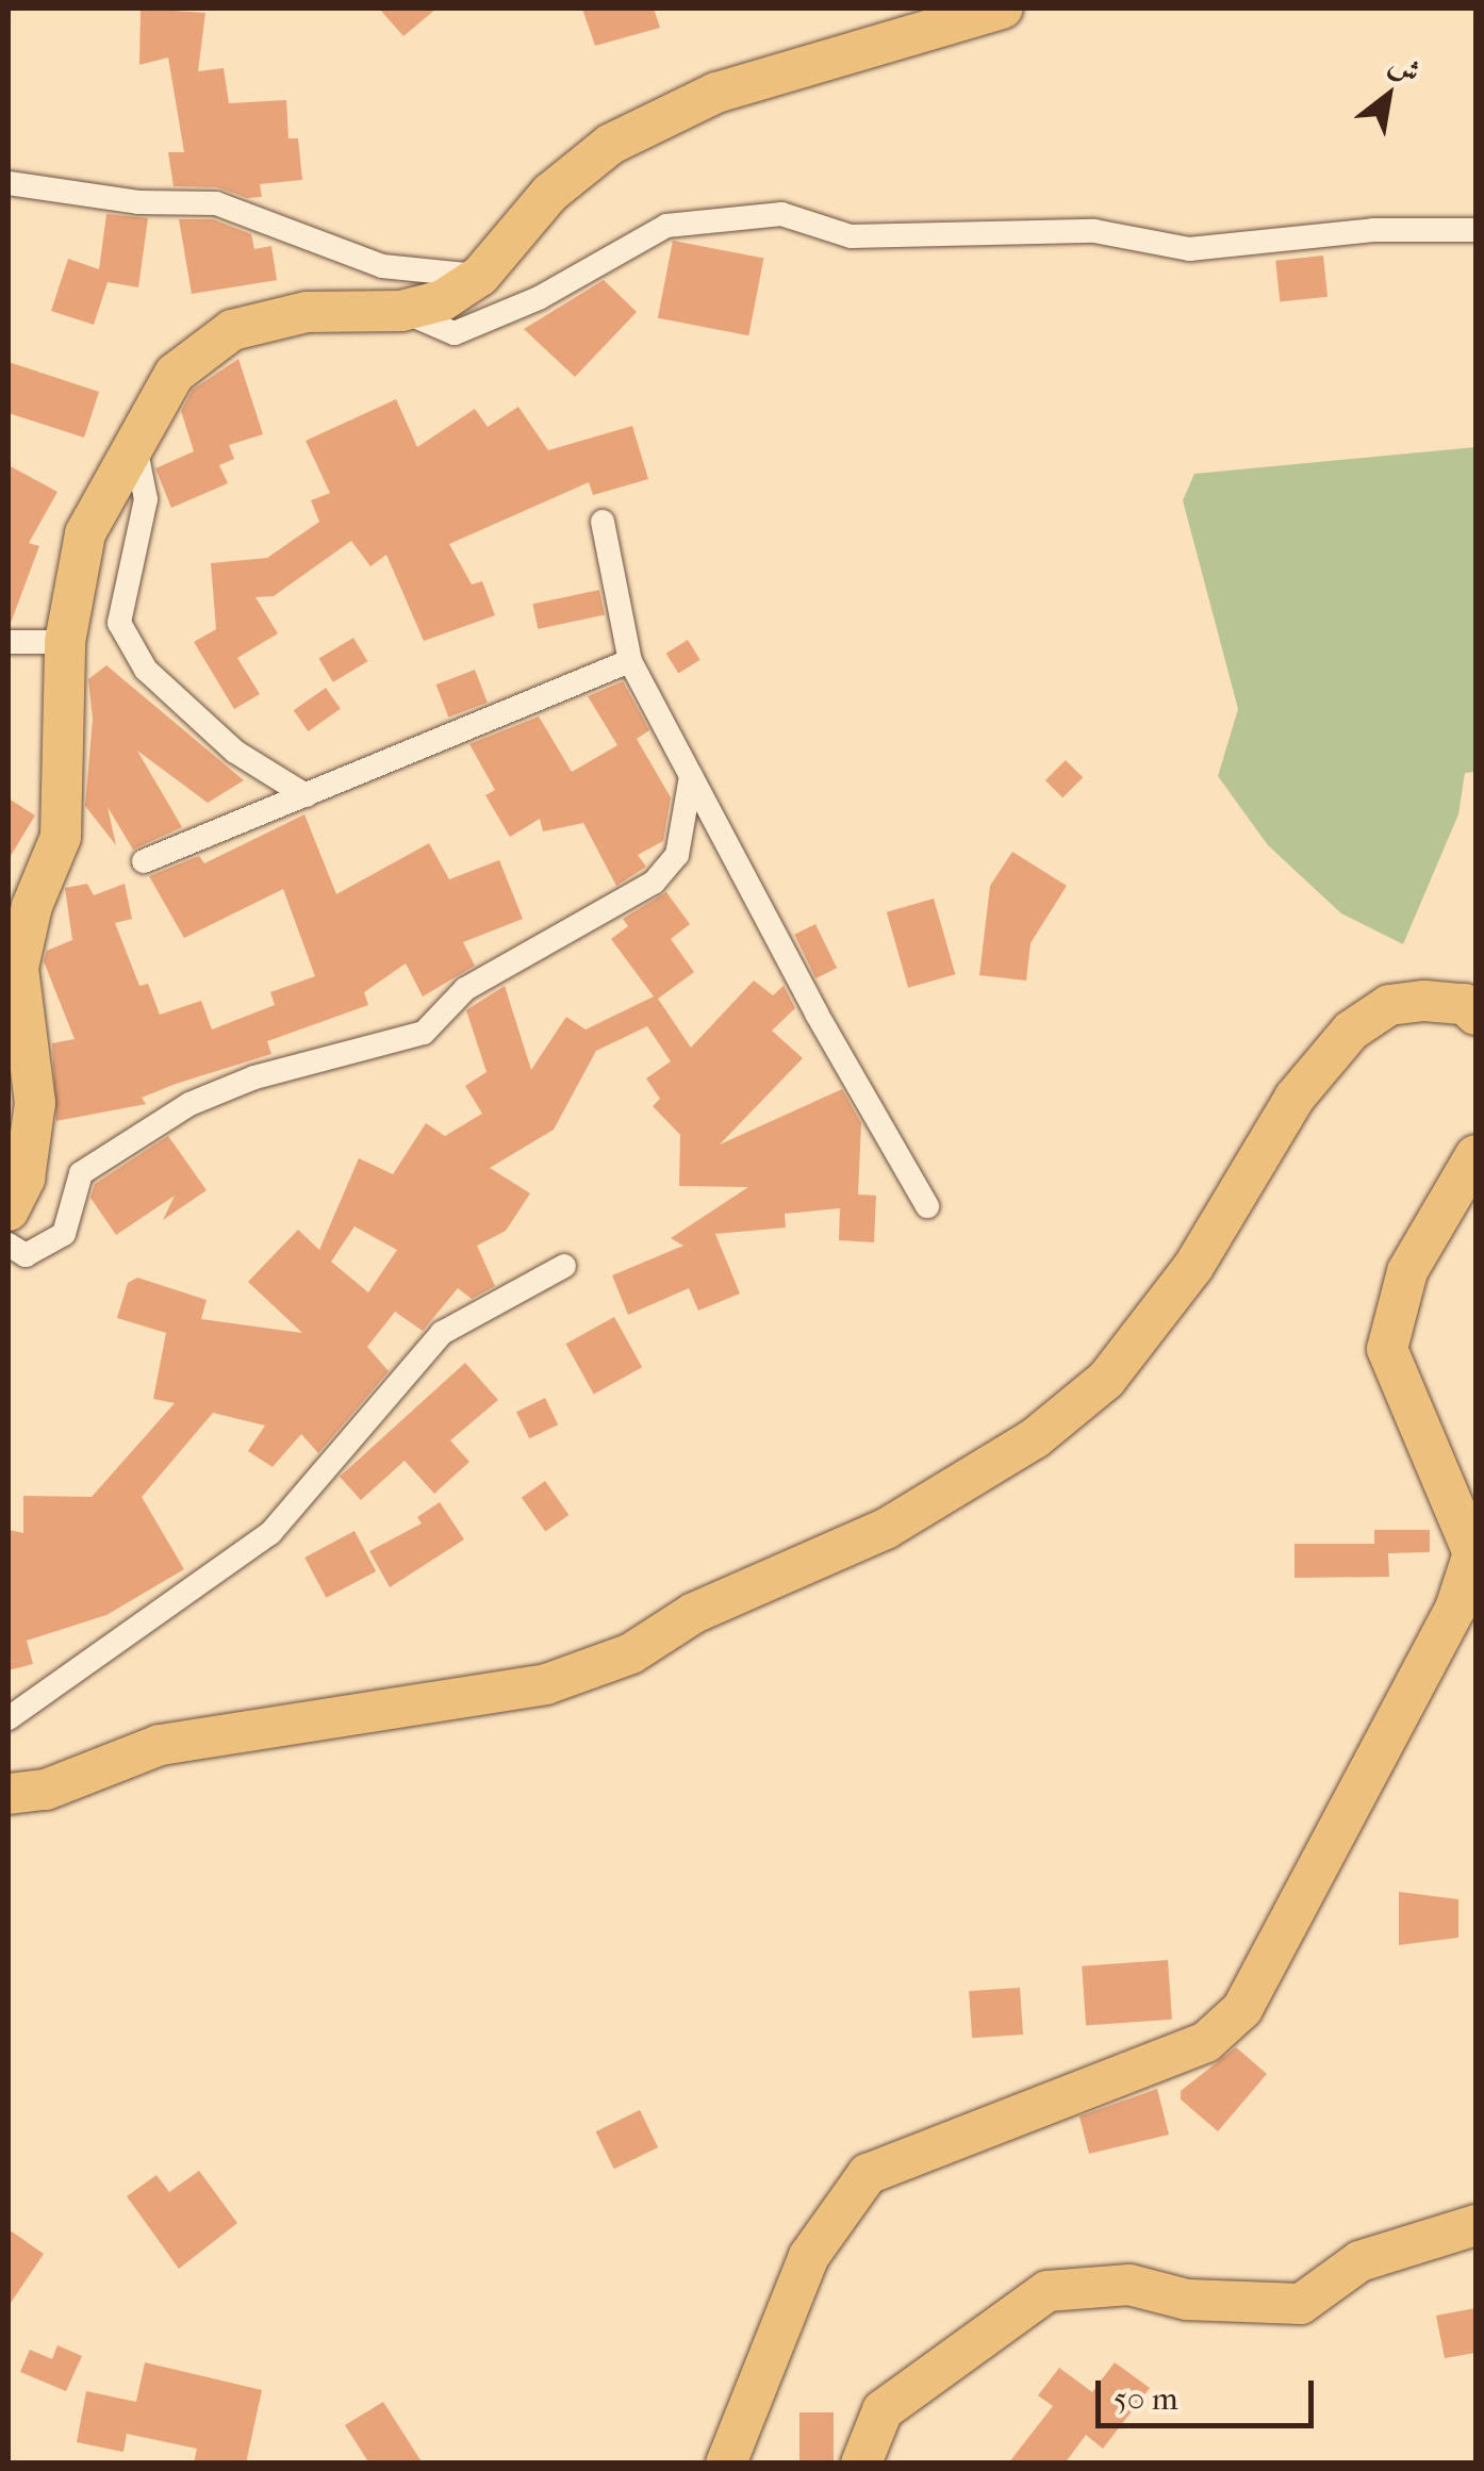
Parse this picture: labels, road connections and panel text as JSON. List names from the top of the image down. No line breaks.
{"scale_bar":"50 m","north":"top right"}
